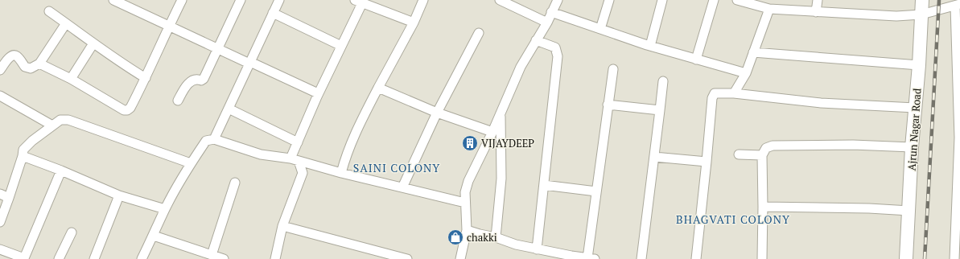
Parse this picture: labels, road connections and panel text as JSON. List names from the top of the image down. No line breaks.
{"streets":{"street":["Ajrun Nagar Road"]},"districts":["SAINI COLONY","BHAGVATI COLONY"],"places":{"building":["VIJAYDEEP"],"shop":["chakki"]}}
